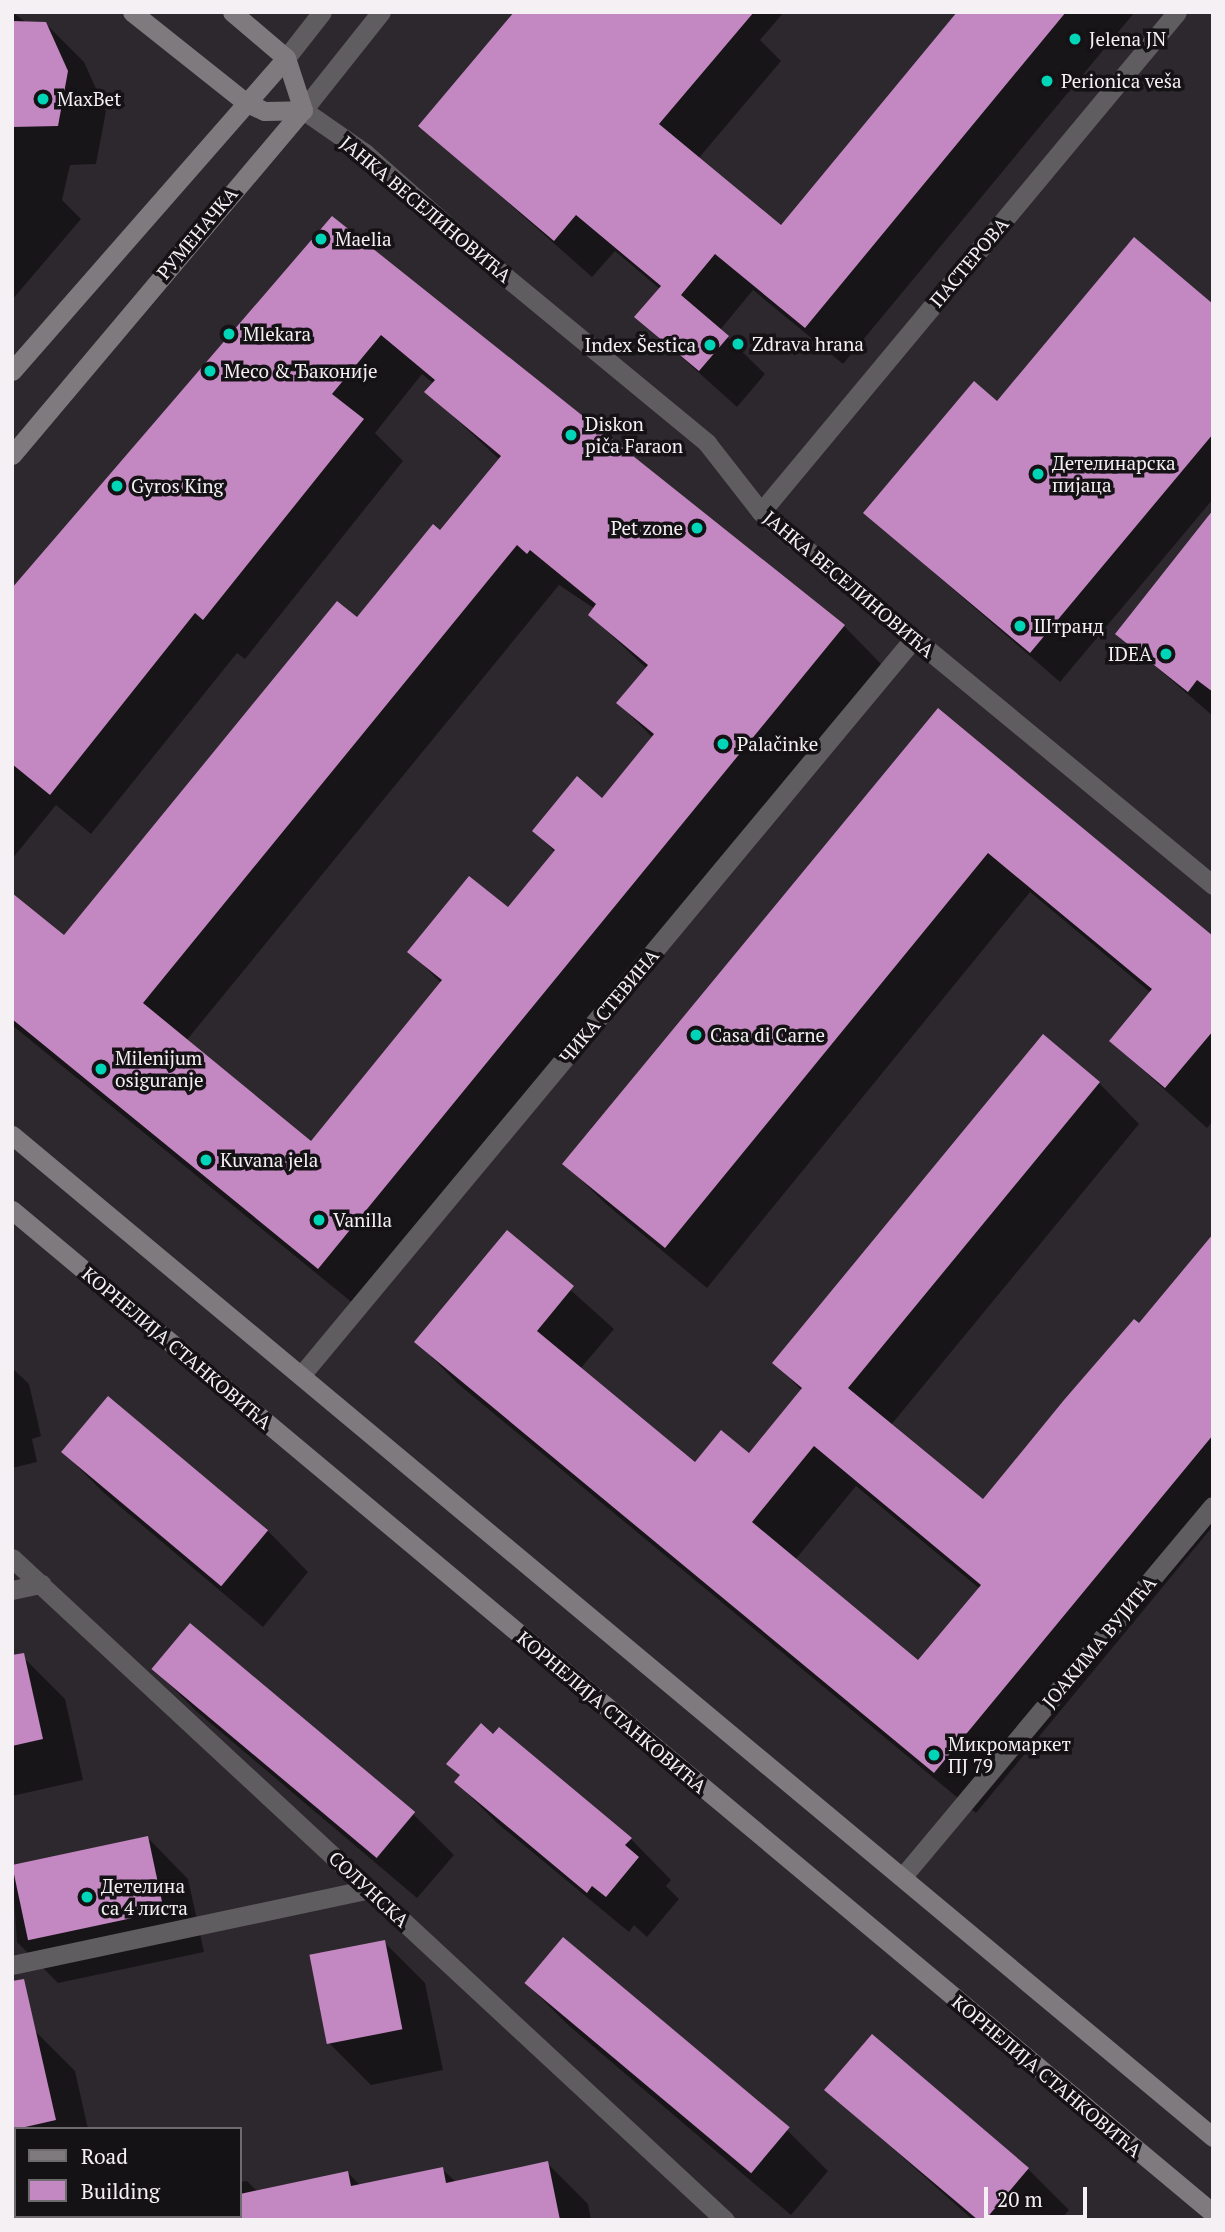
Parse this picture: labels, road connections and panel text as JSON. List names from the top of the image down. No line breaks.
{"streets":{"main road":["РУМЕНАЧКА","КОРНЕЛИЈА СТАНКОВИЋА"],"street":["ЈАНКА ВЕСЕЛИНОВИЋА","ПАСТЕРОВА","ЧИКА СТЕВИНА","ЈОАКИМА ВУЈИЋА","СОЛУНСКА"]},"crossings":[["ЈАНКА ВЕСЕЛИНОВИЋА","РУМЕНАЧКА"],["ЈАНКА ВЕСЕЛИНОВИЋА","ПАСТЕРОВА"],["ЈАНКА ВЕСЕЛИНОВИЋА","ЧИКА СТЕВИНА"]],"places":["Jelena JN","Perionica veša","MaxBet","Maelia","Mlekara","Zdrava hrana","Index Šestica","Месо & Ђаконије","Diskon piča Faraon","Детелинарска пијаца","Gyros King","Pet zone","Штранд","IDEA","Palačinke","Casa di Carne","Milenijum osiguranje","Kuvana jela","Vanilla","Микромаркет ПЈ 79","Детелина са 4 листа"],"legend":["Road","Building"],"scale_bar":"20 m"}
